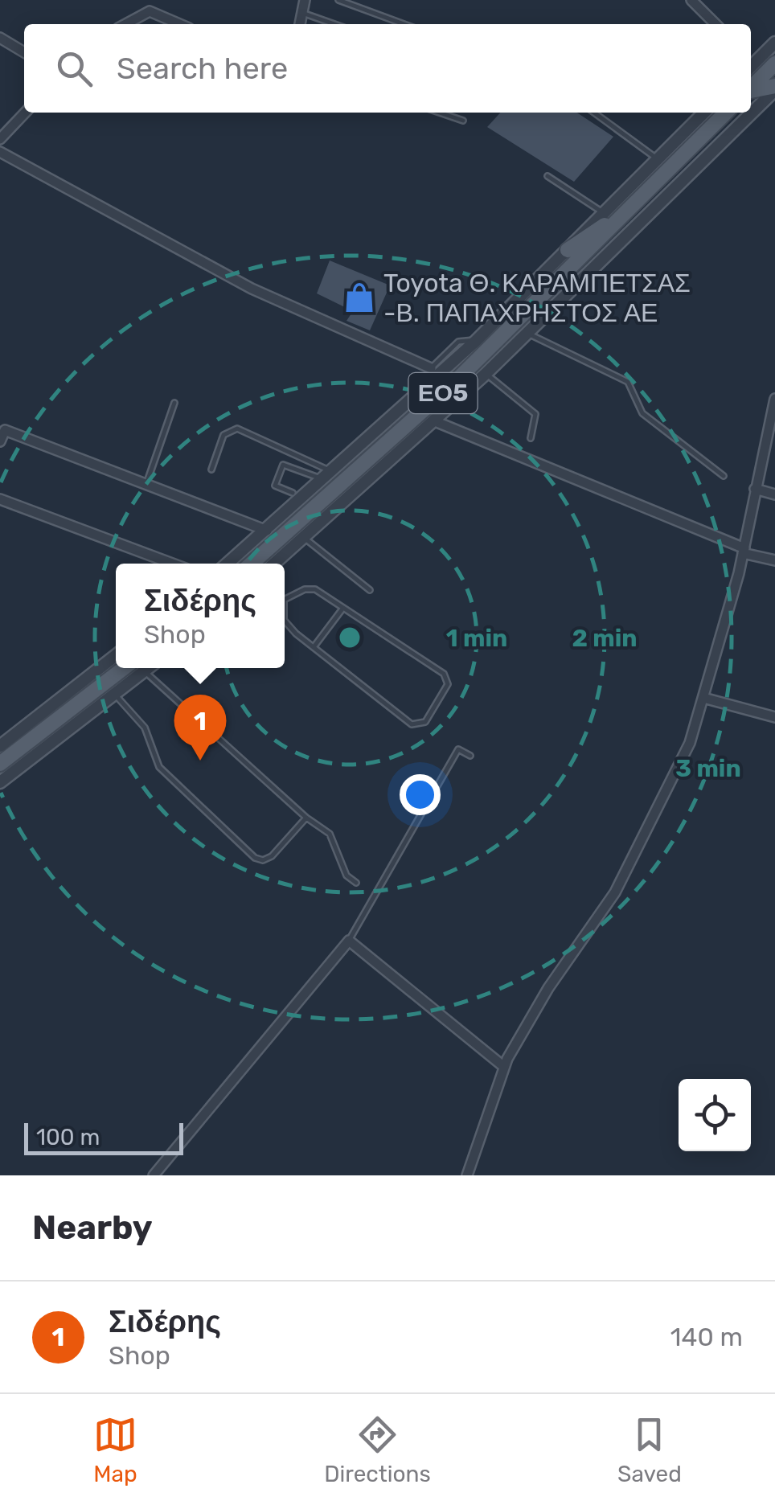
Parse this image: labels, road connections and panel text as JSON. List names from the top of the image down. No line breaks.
{"streets":{"main road":["ΕΟ5"]},"places":{"shop":["Toyota Θ. ΚΑΡΑΜΠΕΤΣΑΣ -Β. ΠΑΠΑΧΡΗΣΤΟΣ ΑΕ"]},"scale_bar":"100 m","page":{"search":"Search here","popup":["Σιδέρης","Shop"],"pins":"1","scale":"100 m","heading":"Nearby","list":[{"mark":"1","name":"Σιδέρης","note":"Shop","value":"140 m"}],"nav":["Map","Directions","Saved"]},"rings":["1 min","2 min","3 min"]}
